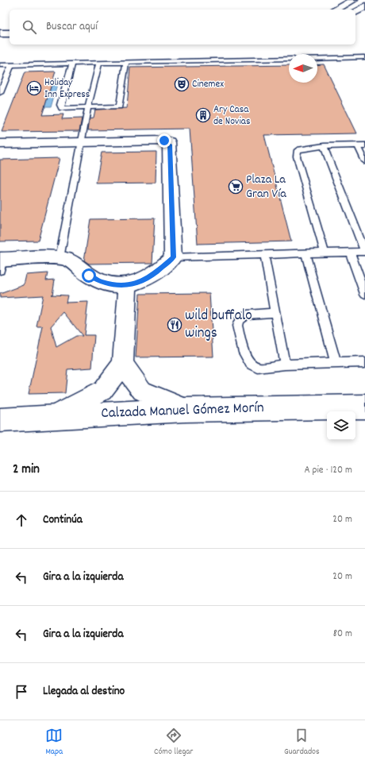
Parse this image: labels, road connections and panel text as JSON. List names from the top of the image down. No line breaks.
{"streets":{"main road":["Calzada Manuel Gómez Morín"]},"places":{"theatre":["Cinemex"],"hotel":["Holiday Inn Express"],"building":["Ary Casa de Novias"],"supermarket":["Plaza La Gran Vía"],"restaurant":["wild buffalo wings"]},"north":"left","page":{"search":"Buscar aquí","heading":["2 min","A pie · 120 m"],"list":[["Continúa","20 m"],["Gira a la izquierda","20 m"],["Gira a la izquierda","80 m"],"Llegada al destino"],"nav":["Mapa","Cómo llegar","Guardados"]}}
